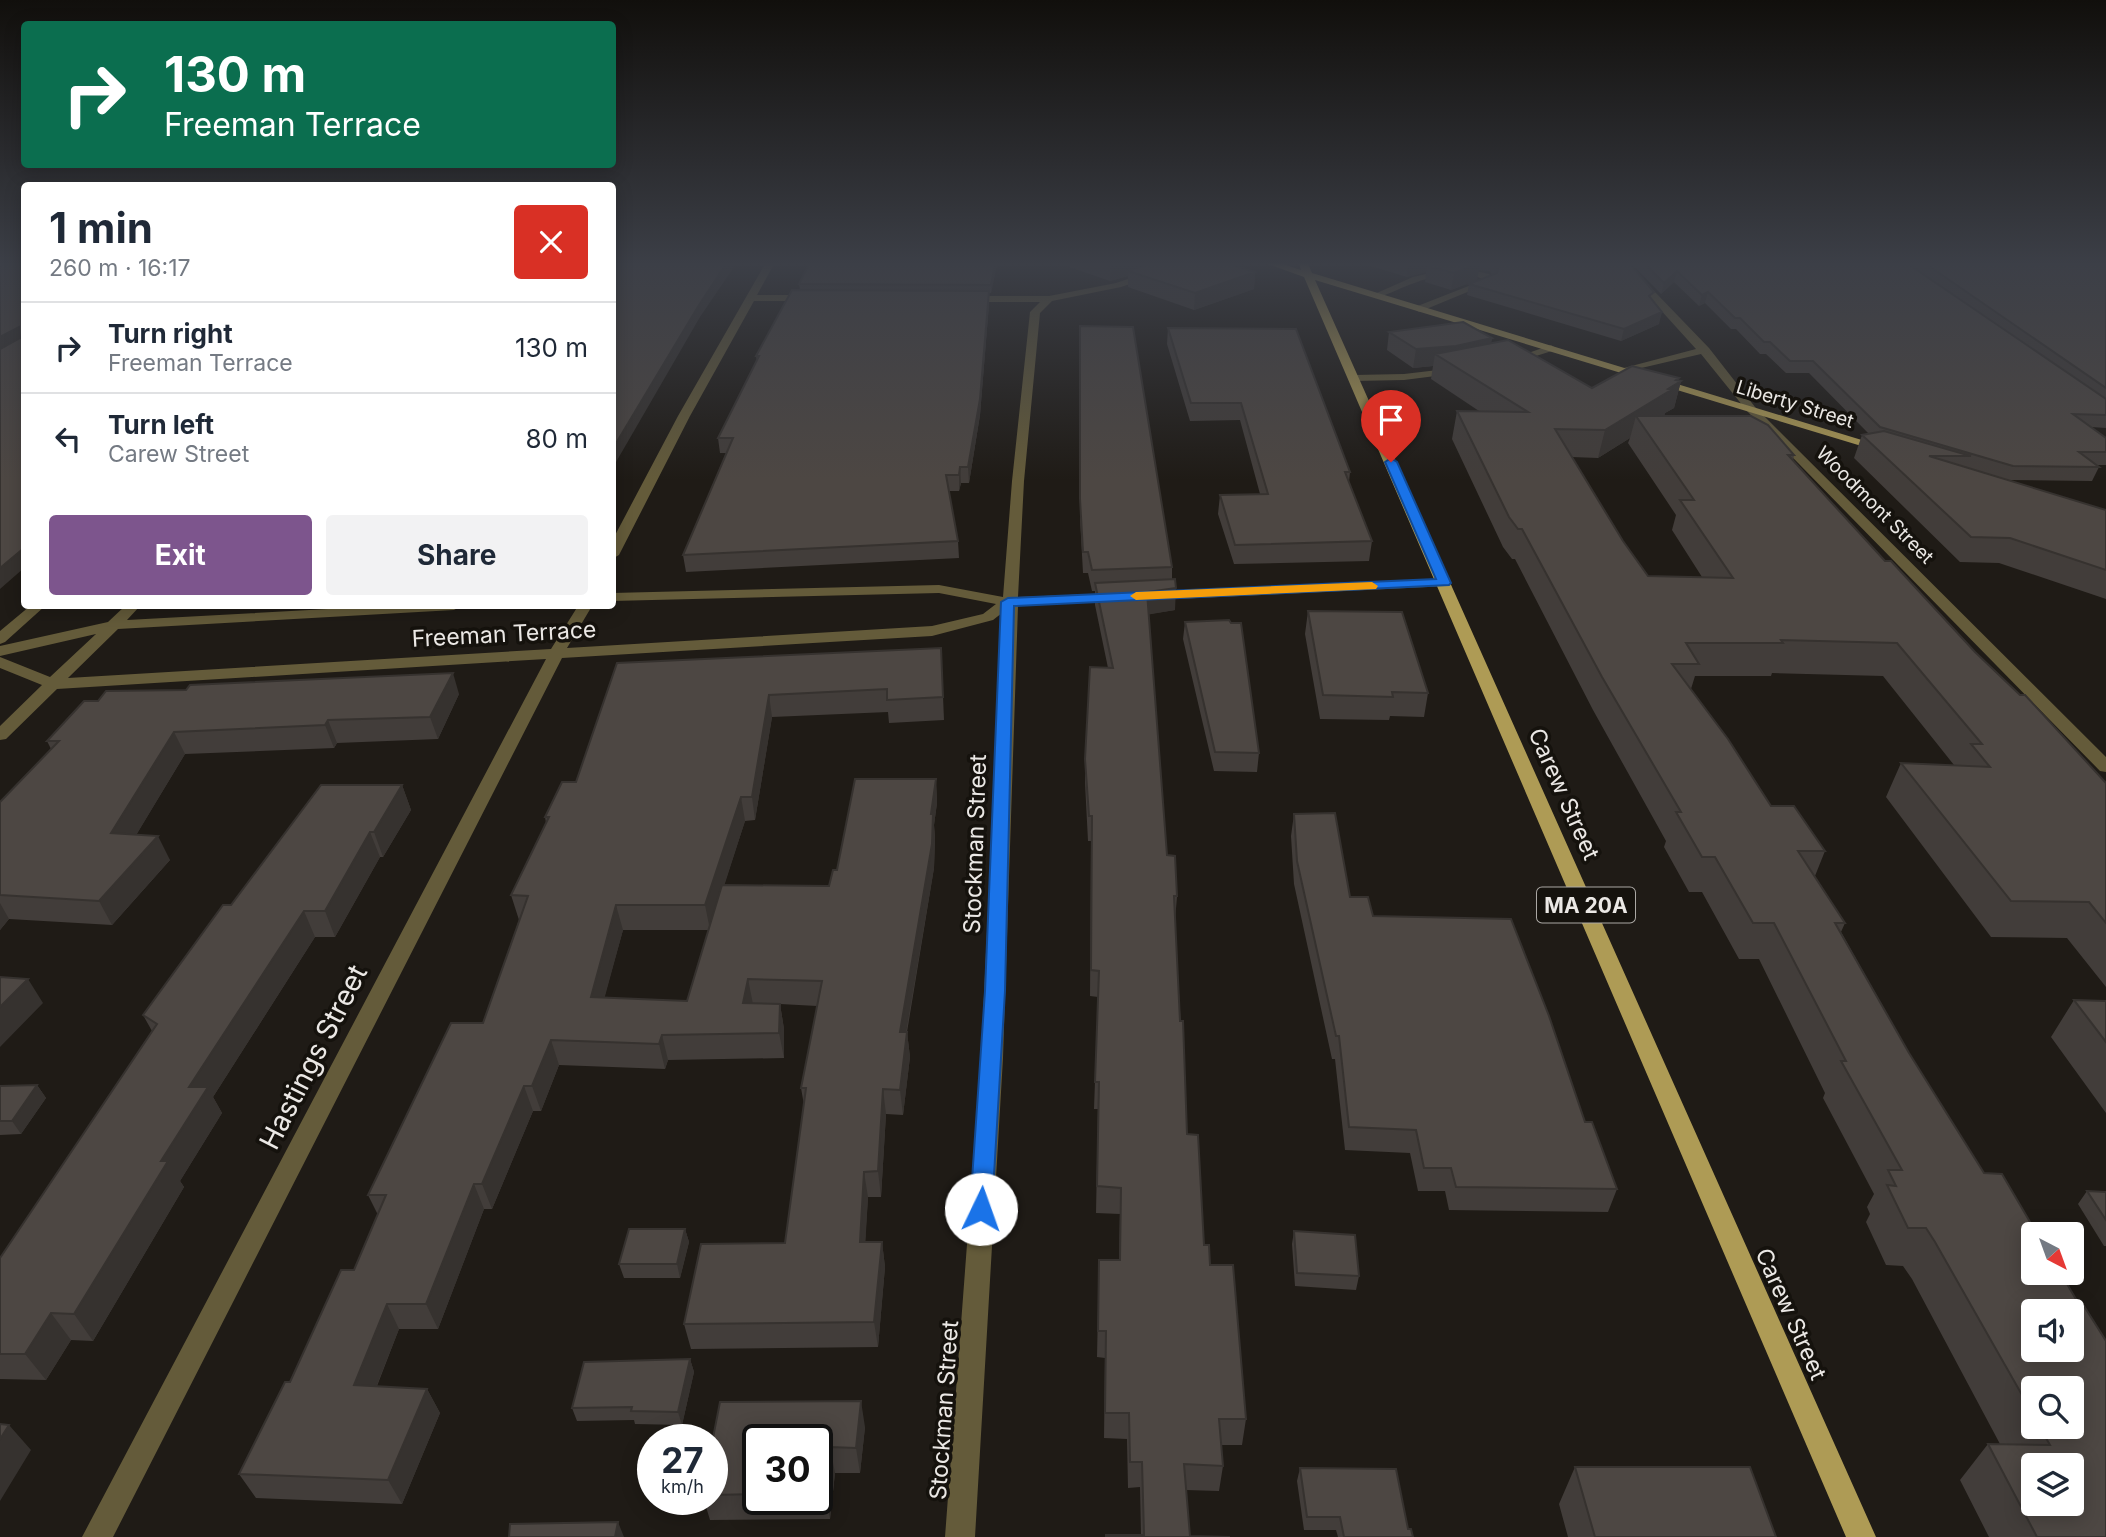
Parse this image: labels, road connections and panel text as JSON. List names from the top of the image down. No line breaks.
{"streets":{"main road":["Liberty Street","Carew Street","MA 20A"],"street":["Woodmont Street","Freeman Terrace","Stockman Street","Hastings Street"]},"crossings":[["Liberty Street","Woodmont Street"],["Freeman Terrace","Carew Street"],["Freeman Terrace","Stockman Street"],["Freeman Terrace","Hastings Street"]],"north":"bottom right","page":{"turn":["130 m","Freeman Terrace"],"heading":["1 min","260 m · 16:17"],"list":[{"name":"Turn right","note":"Freeman Terrace","value":"130 m"},{"name":"Turn left","note":"Carew Street","value":"80 m"}],"buttons":["Exit","Share"],"speed":"27 km/h","limit":"30"}}
